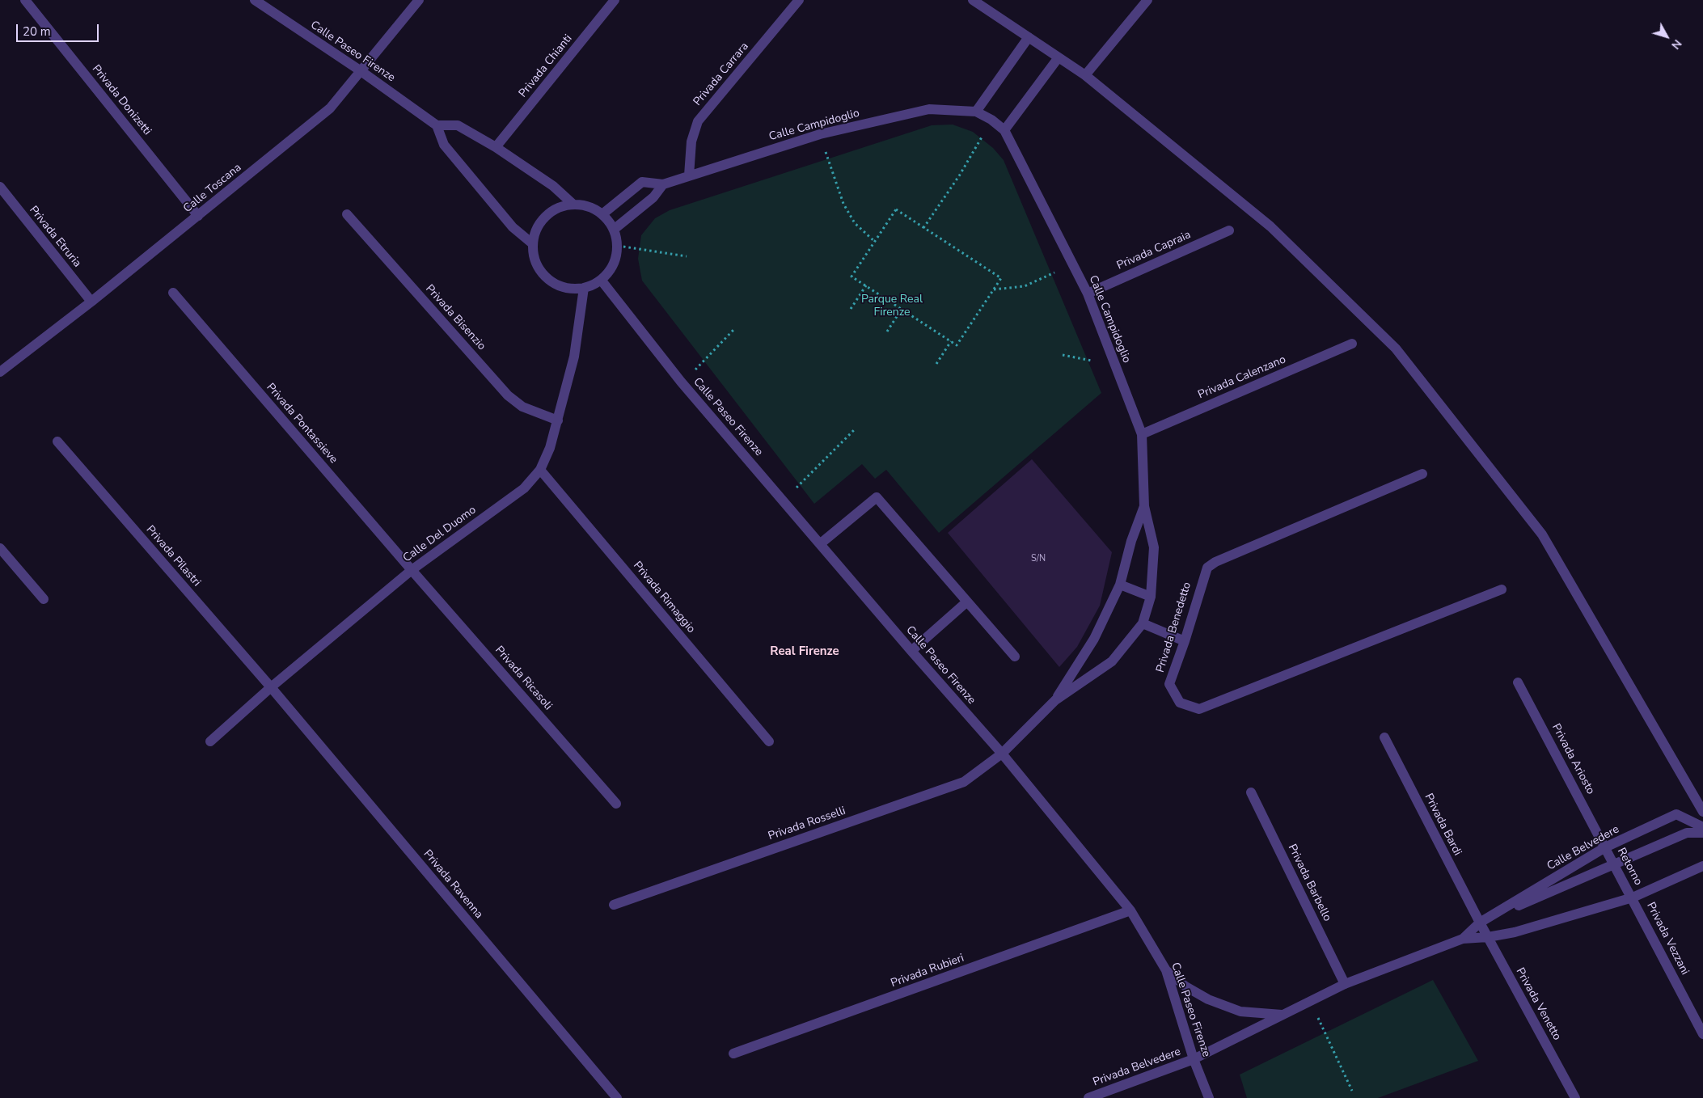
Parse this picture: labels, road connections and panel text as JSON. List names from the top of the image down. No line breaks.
{"streets":{"street":["Calle Paseo Firenze","Privada Chianti","Privada Carrara","Privada Donizetti","Calle Campidoglio","Calle Toscana","Privada Etruria","Privada Capraia","Privada Bisenzio","Privada Calenzano","Privada Pontassieve","Calle Del Duomo","Privada Pilastri","Privada Rimaggio","Privada Benedetto","Privada Ricasoli","Privada Ariosto","Privada Rosselli","Privada Bardi","Calle Belvedere","Retorno","Privada Barbello","Privada Ravenna","Privada Vezzani","Privada Rubieri","Privada Venetto","Privada Belvedere"]},"crossings":[["Calle Paseo Firenze","Calle Campidoglio"],["Calle Paseo Firenze","Calle Toscana"],["Calle Paseo Firenze","Calle Del Duomo"],["Calle Paseo Firenze","Privada Rosselli"],["Calle Paseo Firenze","Calle Belvedere"],["Calle Paseo Firenze","Privada Rubieri"],["Calle Paseo Firenze","Privada Belvedere"],["Privada Carrara","Calle Campidoglio"],["Privada Donizetti","Calle Toscana"],["Calle Campidoglio","Privada Capraia"],["Calle Campidoglio","Privada Calenzano"],["Calle Campidoglio","Calle Del Duomo"],["Calle Campidoglio","Privada Rosselli"],["Calle Toscana","Privada Etruria"],["Privada Bisenzio","Calle Del Duomo"],["Privada Pontassieve","Calle Del Duomo"],["Privada Pontassieve","Privada Ricasoli"],["Calle Del Duomo","Privada Pilastri"],["Calle Del Duomo","Privada Rimaggio"],["Calle Del Duomo","Privada Ricasoli"],["Calle Del Duomo","Privada Ravenna"],["Privada Pilastri","Privada Ravenna"],["Privada Ariosto","Calle Belvedere"],["Privada Ariosto","Retorno"],["Privada Bardi","Calle Belvedere"],["Privada Bardi","Privada Venetto"],["Calle Belvedere","Retorno"],["Calle Belvedere","Privada Barbello"],["Calle Belvedere","Privada Vezzani"],["Calle Belvedere","Privada Venetto"],["Calle Belvedere","Privada Belvedere"],["Retorno","Privada Vezzani"]],"districts":["Real Firenze"],"parks":["Parque Real Firenze"],"house_numbers":["S/N"],"scale_bar":"20 m","north":"bottom right"}
